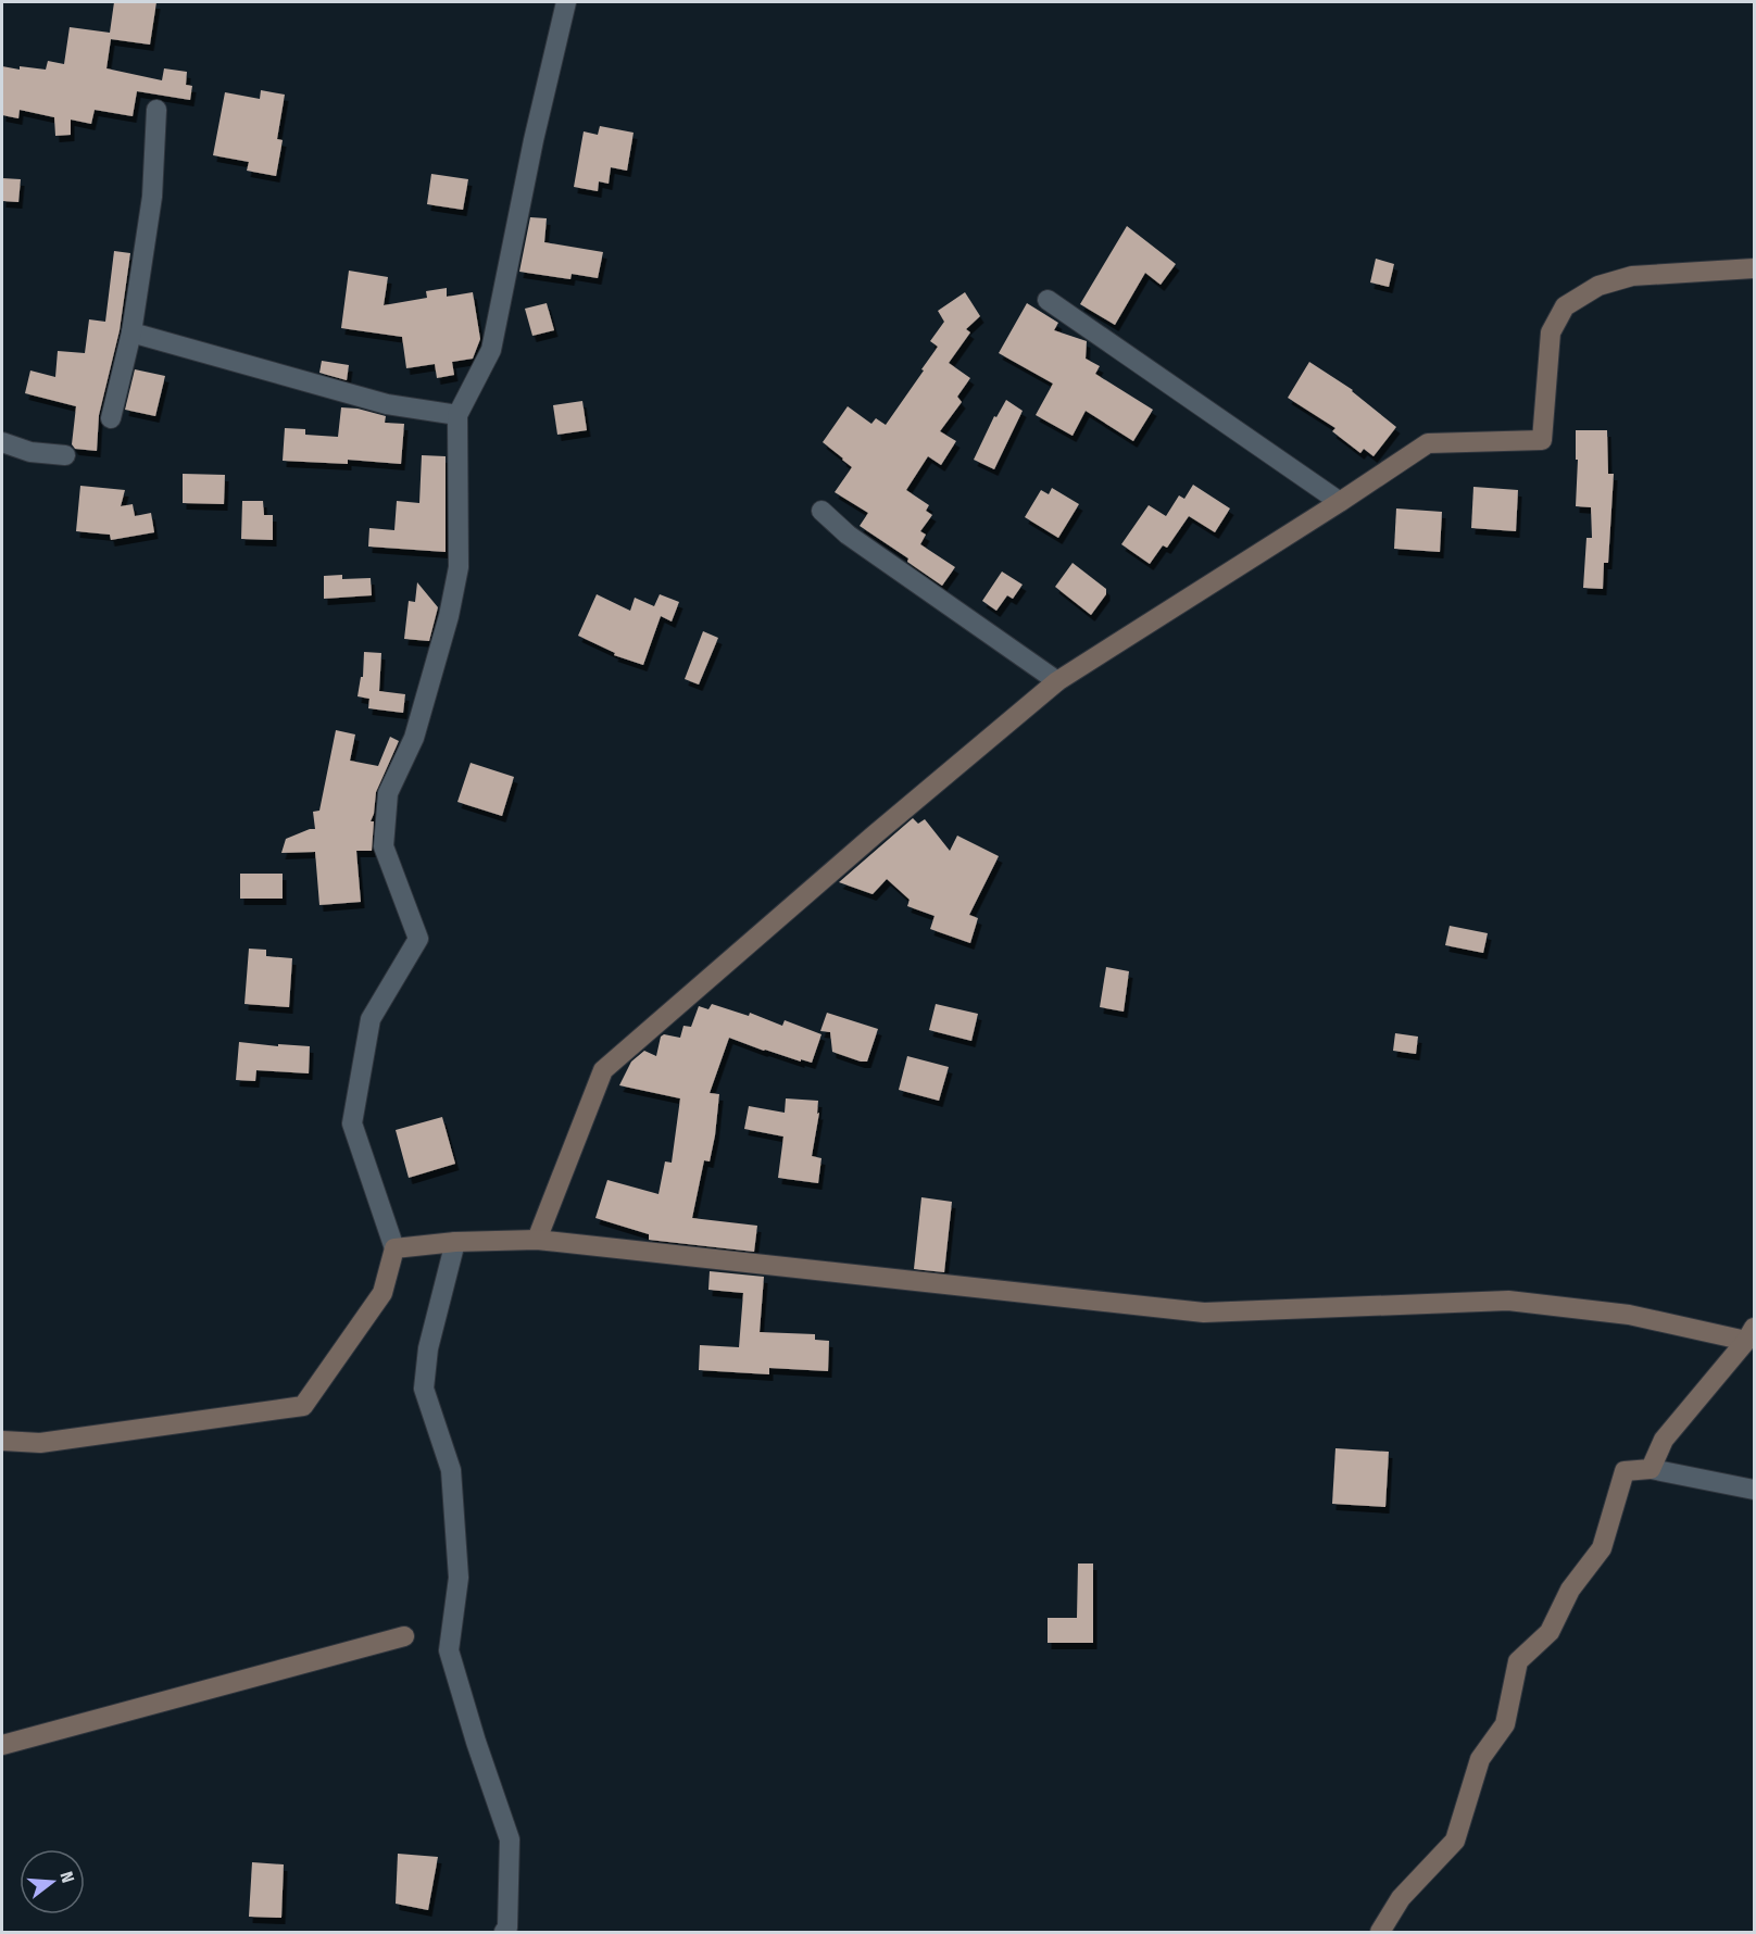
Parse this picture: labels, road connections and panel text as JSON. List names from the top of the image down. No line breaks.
{"north":"right"}
